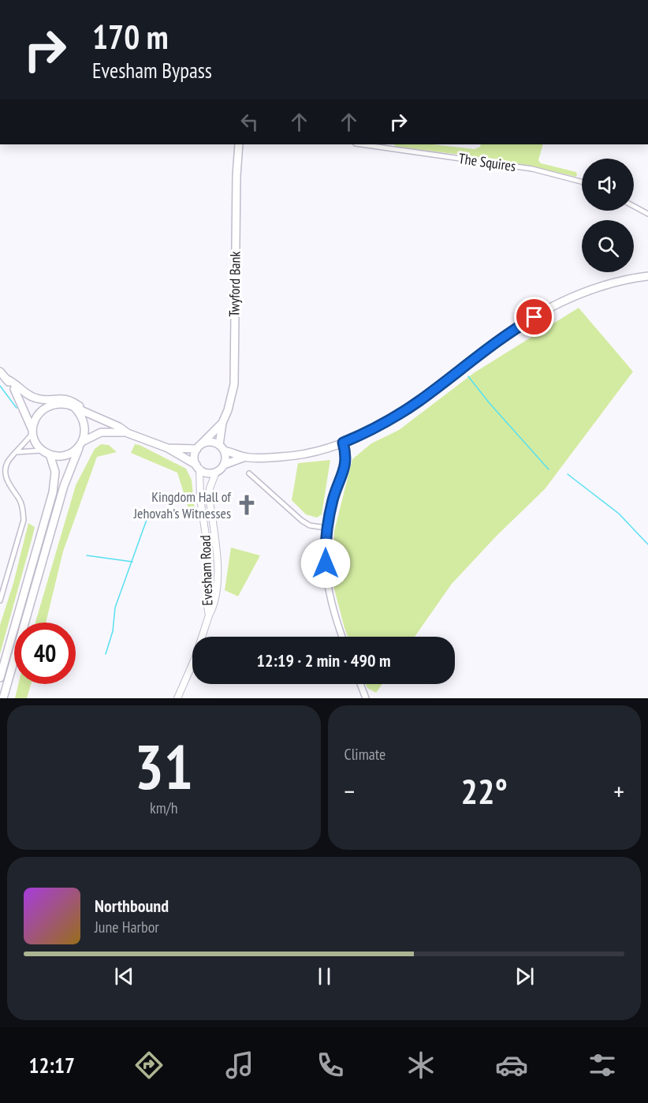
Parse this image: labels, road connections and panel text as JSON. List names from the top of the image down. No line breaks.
{"streets":{"main road":["Twyford Bank","Evesham Road"],"street":["The Squires"]},"crossings":[["Twyford Bank","Evesham Road"]],"places":{"church":["Kingdom Hall of Jehovah's Witnesses"]},"page":{"turn":["170 m","Evesham Bypass"],"limit":"40","trip":"12:19 · 2 min · 490 m","tile":[["31","km/h"],"Climate"],"heat":["−","22°","+"],"song":["Northbound","June Harbor"],"tabs":"12:17"}}
